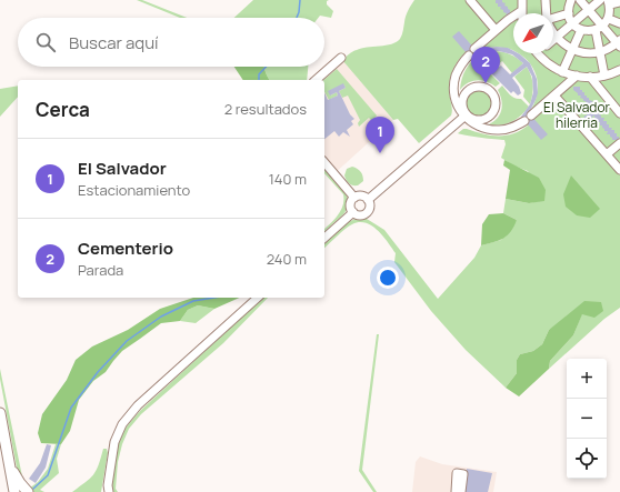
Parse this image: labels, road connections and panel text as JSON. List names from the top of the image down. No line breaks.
{"parks":["El Salvador hilerria"],"north":"bottom left","page":{"search":"Buscar aquí","pins":["2","1"],"heading":["Cerca","2 resultados"],"list":[{"mark":"1","name":"El Salvador","note":"Estacionamiento","value":"140 m"},{"mark":"2","name":"Cementerio","note":"Parada","value":"240 m"}],"map_buttons":["+","−"]}}
